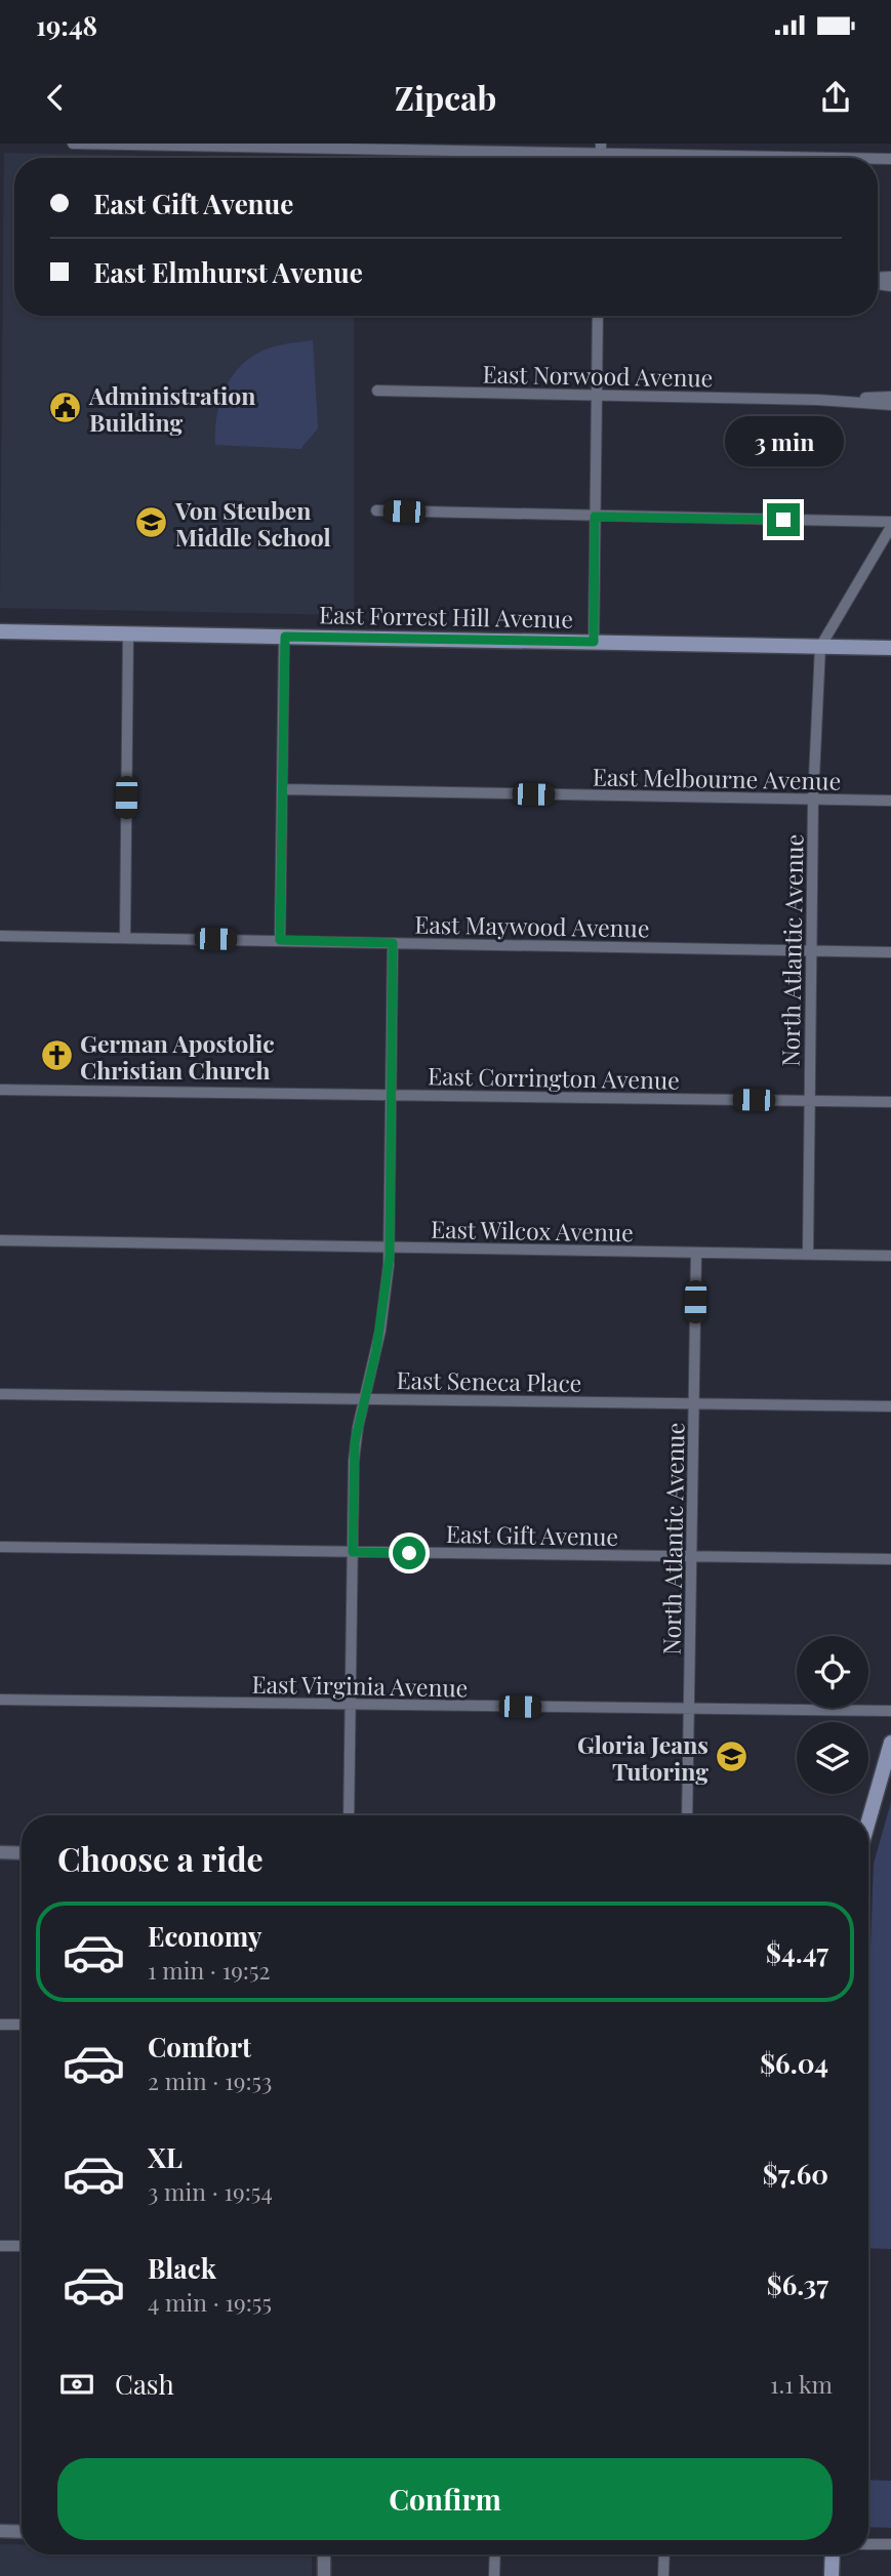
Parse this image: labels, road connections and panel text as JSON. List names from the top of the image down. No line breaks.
{"streets":{"main road":["East Forrest Hill Avenue"],"street":["East Norwood Avenue","East Melbourne Avenue","East Maywood Avenue","North Atlantic Avenue","East Corrington Avenue","East Wilcox Avenue","East Seneca Place","East Gift Avenue","East Virginia Avenue"]},"crossings":[["East Forrest Hill Avenue","North Atlantic Avenue"],["East Melbourne Avenue","North Atlantic Avenue"],["East Maywood Avenue","North Atlantic Avenue"],["North Atlantic Avenue","East Corrington Avenue"],["North Atlantic Avenue","East Wilcox Avenue"],["North Atlantic Avenue","East Seneca Place"],["North Atlantic Avenue","East Gift Avenue"],["North Atlantic Avenue","East Virginia Avenue"]],"places":{"public building":["Administration Building"],"school or university":["Von Steuben Middle School","Gloria Jeans Tutoring"],"church":["German Apostolic Christian Church"]},"page":{"status":"19:48","header":"Zipcab","banner":["East Gift Avenue","East Elmhurst Avenue"],"bubble":"3 min","heading":"Choose a ride","list":[{"name":"Economy","note":"1 min · 19:52","value":"$4.47"},{"name":"Comfort","note":"2 min · 19:53","value":"$6.04"},{"name":"XL","note":"3 min · 19:54","value":"$7.60"},{"name":"Black","note":"4 min · 19:55","value":"$6.37"}],"pay":["Cash","1.1 km"],"buttons":"Confirm"}}
